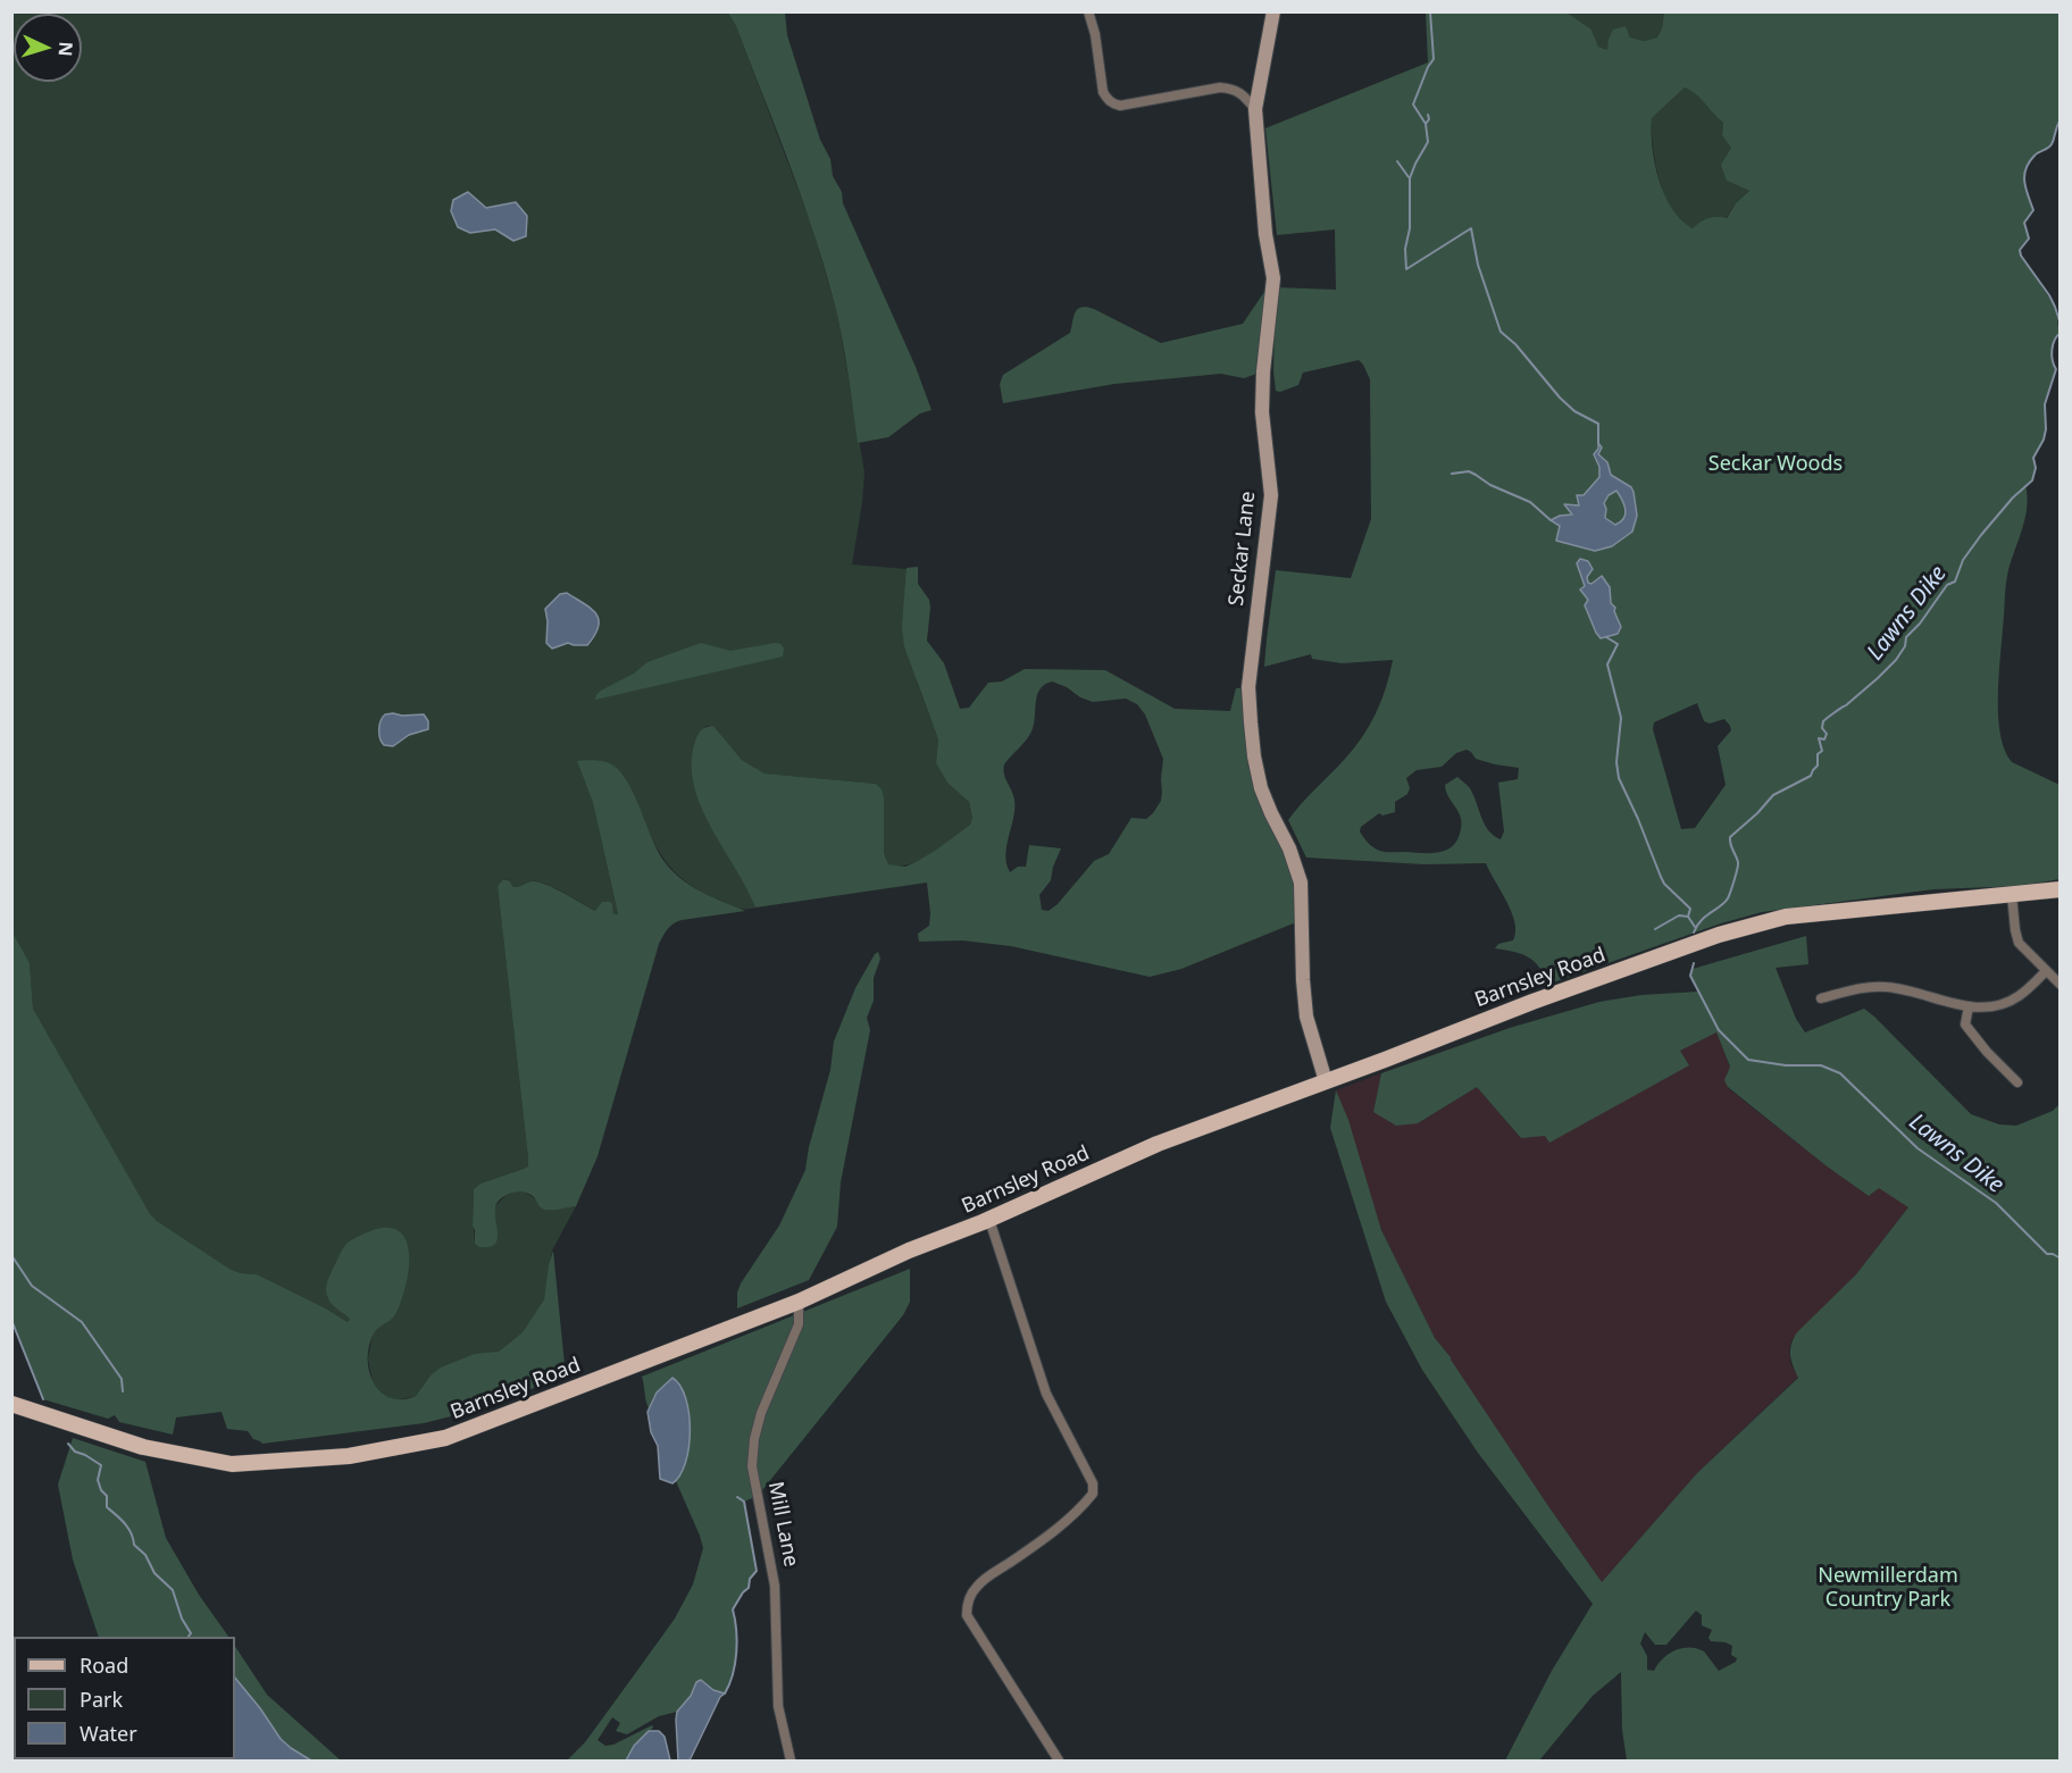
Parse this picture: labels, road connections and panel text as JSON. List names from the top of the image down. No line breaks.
{"streets":{"main road":["Barnsley Road"],"street":["Seckar Lane","Mill Lane"]},"crossings":[["Seckar Lane","Barnsley Road"],["Barnsley Road","Mill Lane"]],"water":["Lawns Dike"],"parks":["Seckar Woods","Newmillerdam Country Park"],"legend":["Road","Park","Water"],"north":"right"}
